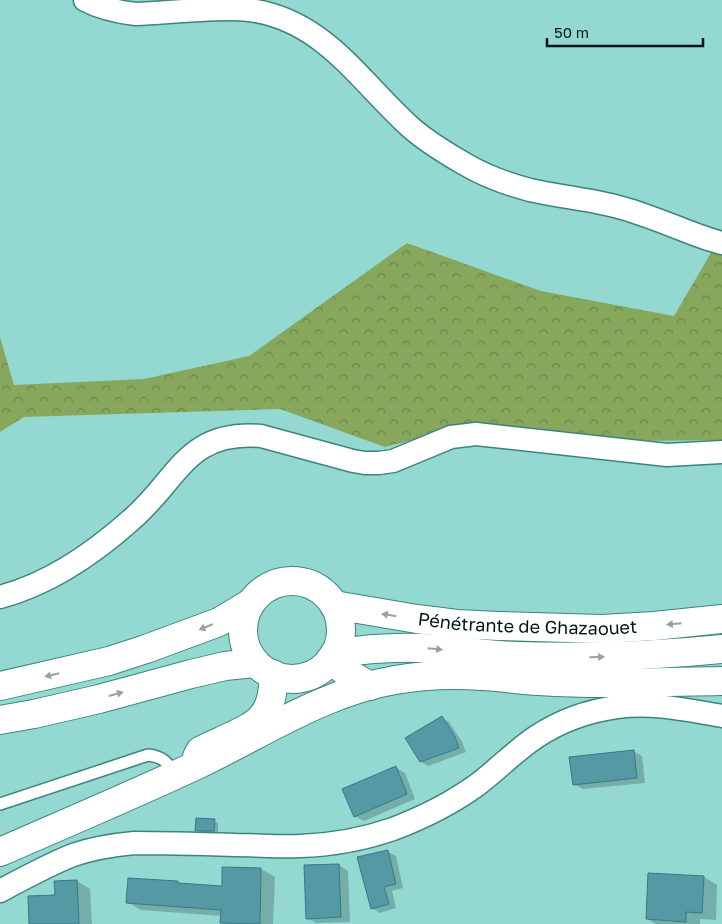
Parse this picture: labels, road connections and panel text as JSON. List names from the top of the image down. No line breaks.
{"streets":{"main road":["Pénétrante de Ghazaouet"]},"scale_bar":"50 m"}
